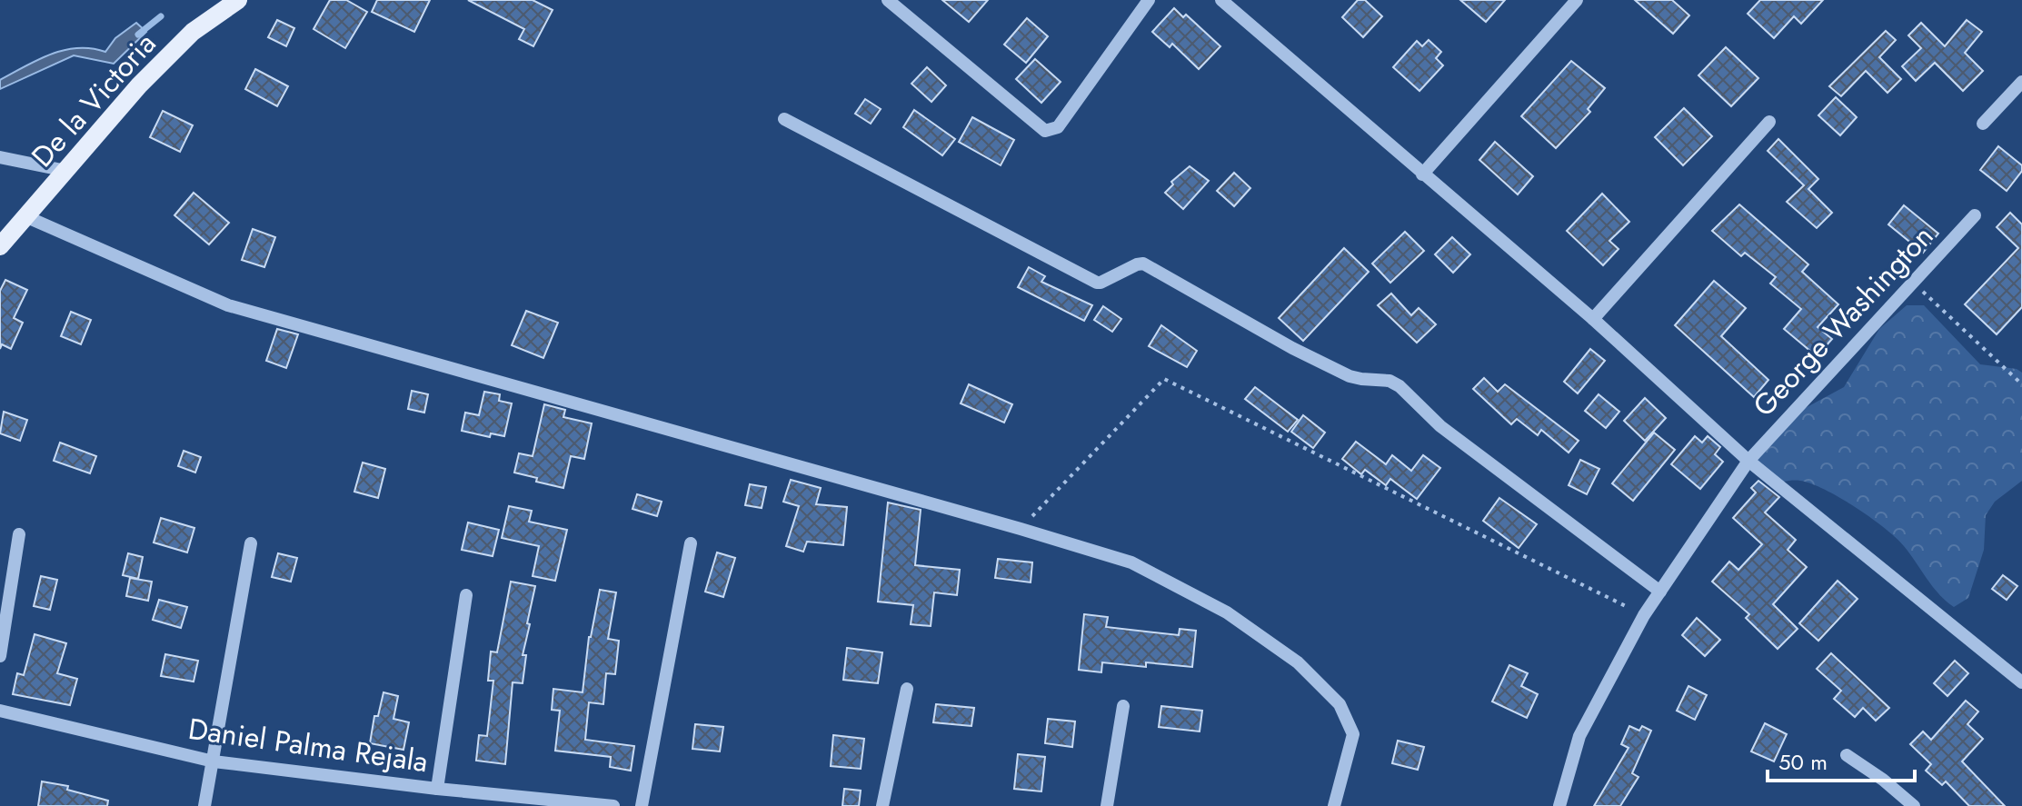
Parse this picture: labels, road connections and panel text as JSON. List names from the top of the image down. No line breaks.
{"streets":{"main road":["De la Victoria"],"street":["George Washington","Daniel Palma Rejala"]},"scale_bar":"50 m"}
